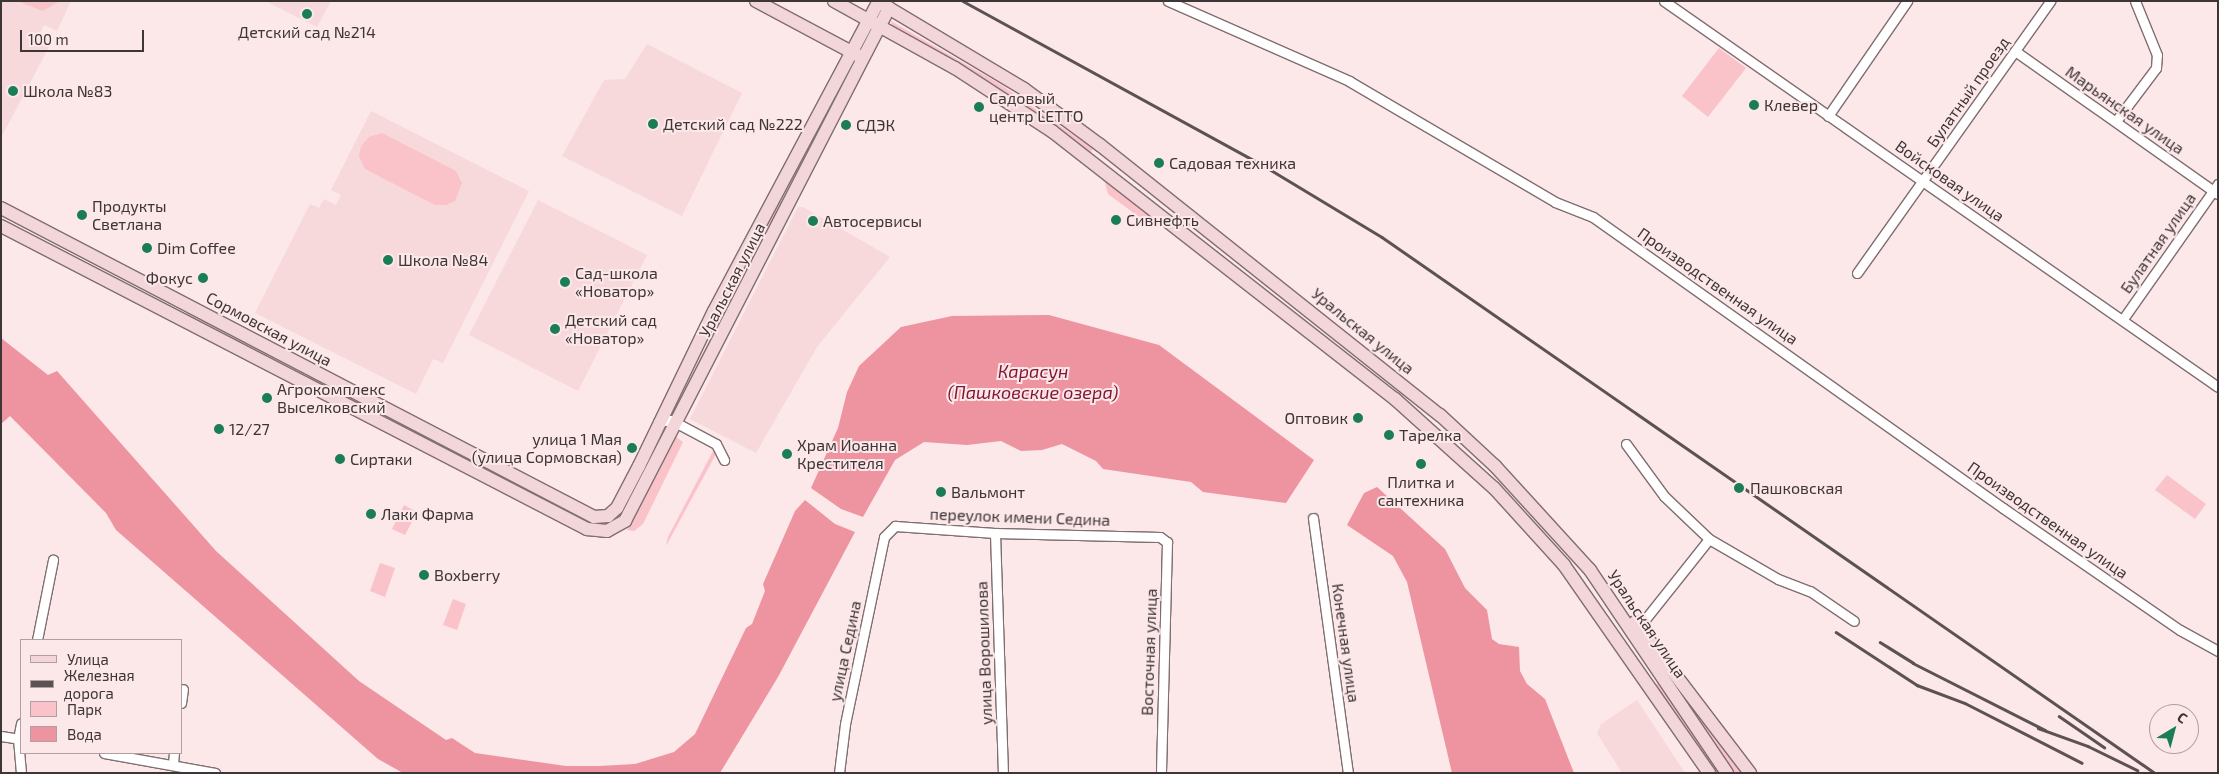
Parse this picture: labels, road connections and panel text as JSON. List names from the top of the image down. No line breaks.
{"streets":{"main road":["Уральская улица","Сормовская улица"],"street":["Булатный проезд","Марьянская улица","Войсковая улица","Булатная улица","Производственная улица","переулок имени Седина","Конечная улица","улица Седина","Восточная улица","улица Ворошилова"]},"crossings":[["Булатный проезд","Марьянская улица"],["Булатный проезд","Войсковая улица"],["Марьянская улица","Булатная улица"],["Войсковая улица","Булатная улица"],["Уральская улица","Сормовская улица"],["переулок имени Седина","улица Седина"],["переулок имени Седина","Восточная улица"],["переулок имени Седина","улица Ворошилова"]],"water":["Карасун (Пашковские озера)"],"places":["Детский сад №214","Школа №83","Клевер","Садовый центр LETTO","Детский сад №222","СДЭК","Садовая техника","Продукты Светлана","Сивнефть","Автосервисы","Dim Coffee","Школа №84","Фокус","Сад-школа «Новатор»","Детский сад «Новатор»","Агрокомплекс Выселковский","Оптовик","12/27","Тарелка","улица 1 Мая (улица Сормовская)","Храм Иоанна Крестителя","Сиртаки","Плитка и сантехника","Пашковская","Вальмонт","Лаки Фарма","Boxberry"],"legend":["Улица","Железная дорога","Парк","Вода"],"scale_bar":"100 m","north":"top right"}
